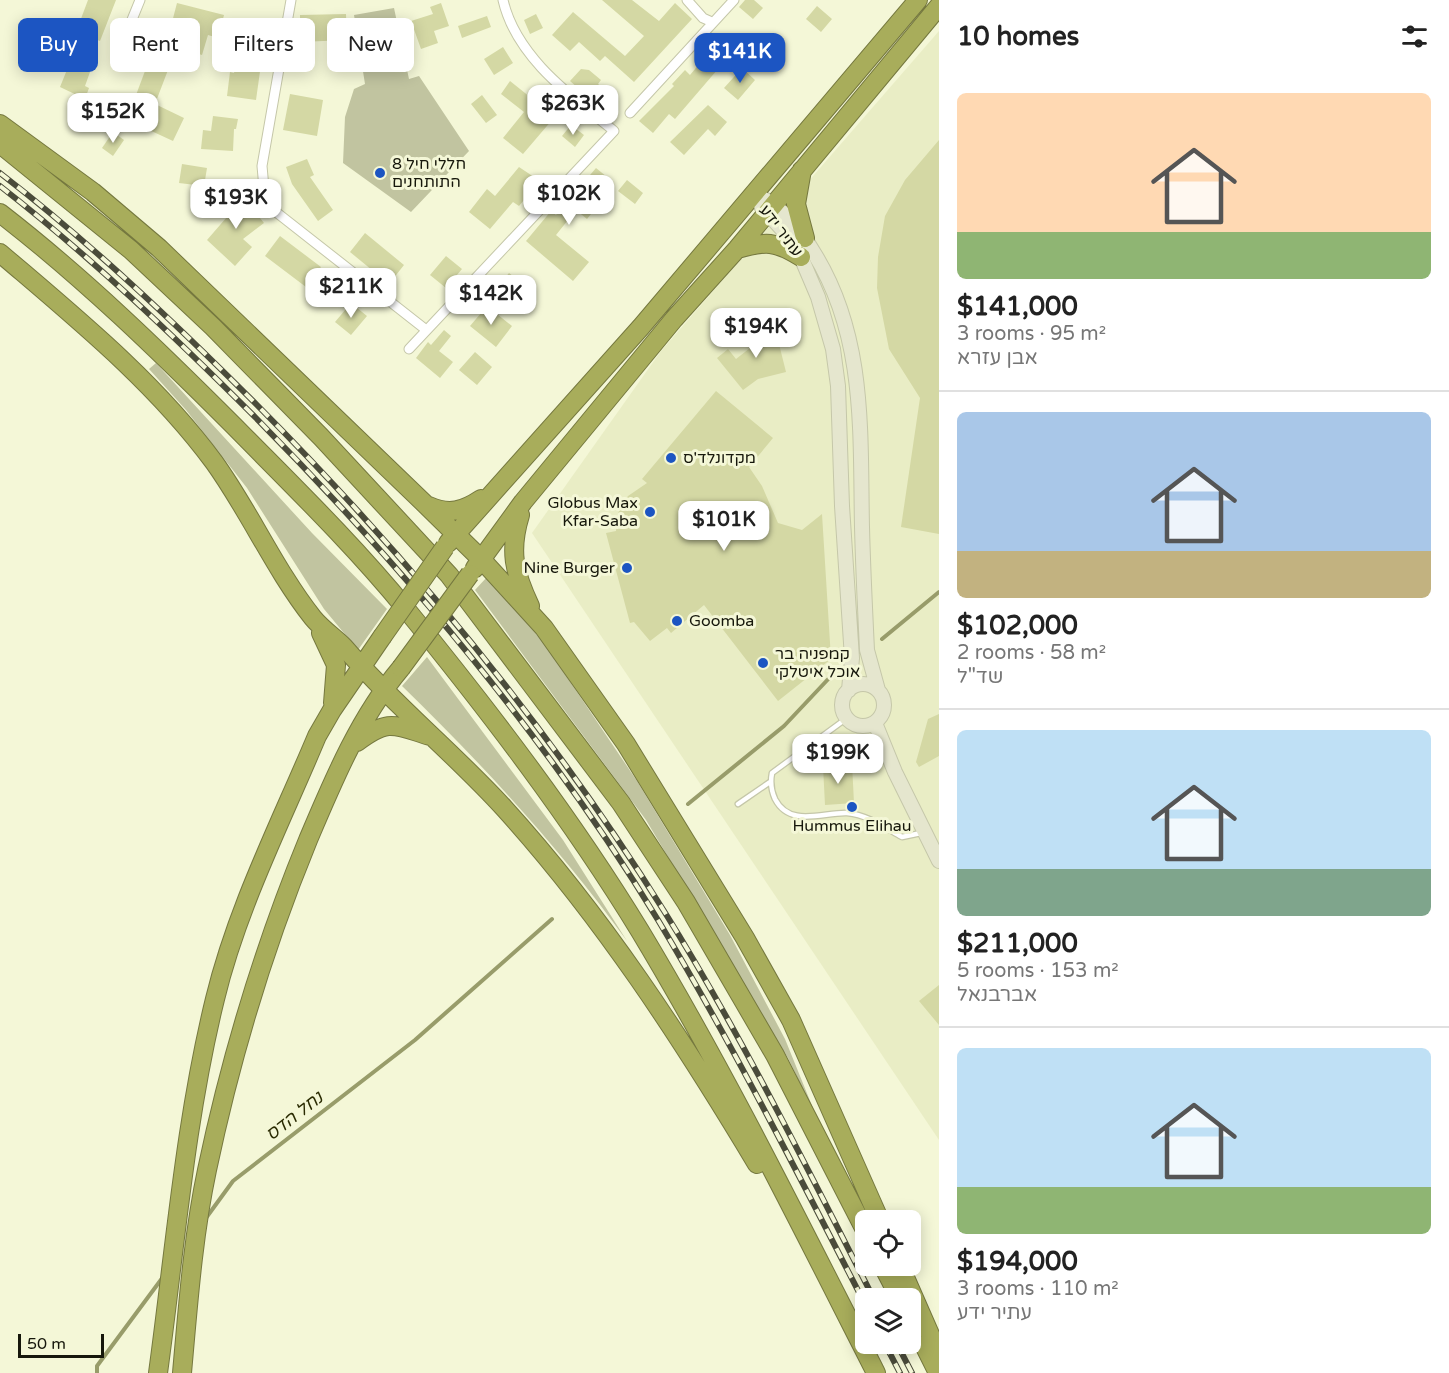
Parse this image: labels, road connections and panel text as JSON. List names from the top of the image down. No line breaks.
{"streets":{"street":["עתיר ידע"]},"water":["נחל הדס"],"places":["8 חללי חיל התותחנים","מקדונלד'ס","Globus Max Kfar-Saba","Nine Burger","Goomba","קמפניה בר אוכל איטלקי","Hummus Elihau"],"scale_bar":"50 m","page":{"heading":"10 homes","chip":["Buy","Rent","Filters","New"],"price":["$141K","$263K","$152K","$102K","$193K","$211K","$142K","$194K","$101K","$199K"],"list":[{"name":"$141,000","note":"3 rooms · 95 m² · אבן עזרא"},{"name":"$102,000","note":"2 rooms · 58 m² · שד\"ל"},{"name":"$211,000","note":"5 rooms · 153 m² · אברבנאל"},{"name":"$194,000","note":"3 rooms · 110 m² · עתיר ידע"}],"scale":"50 m"}}
